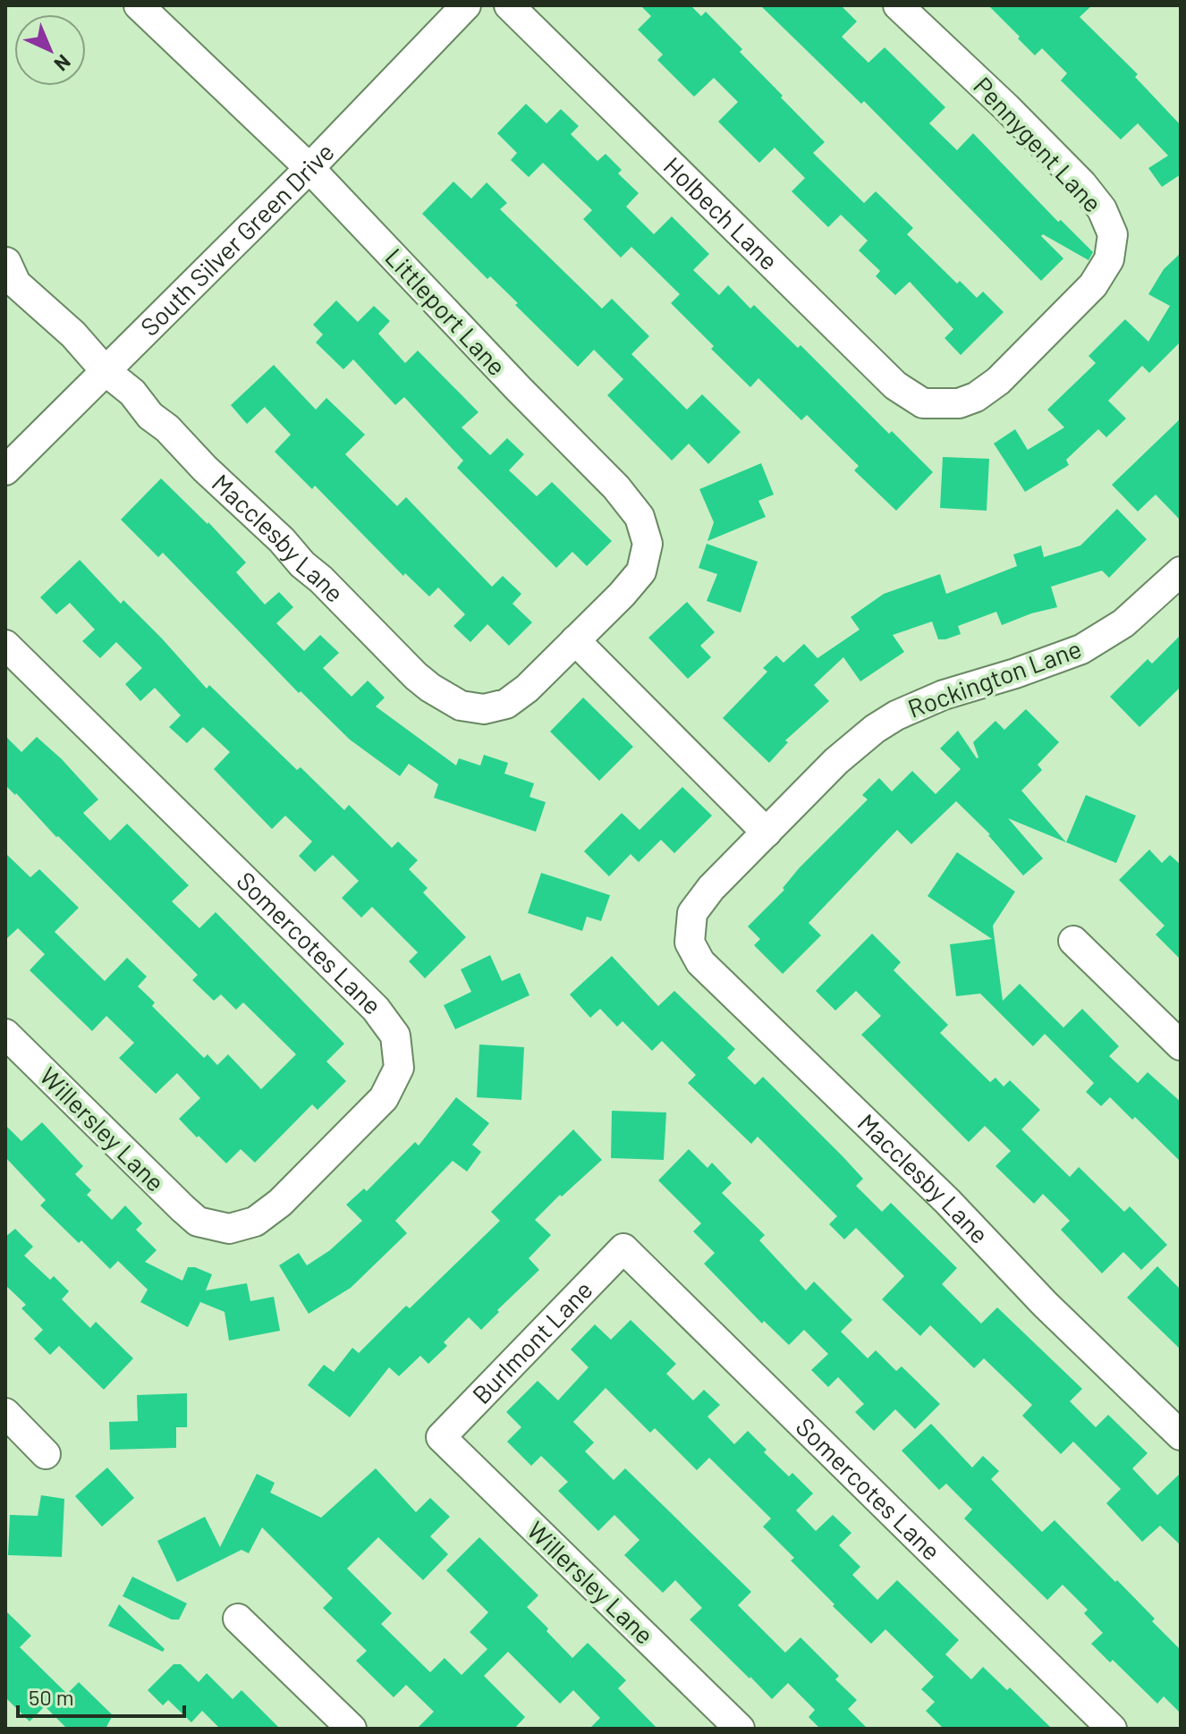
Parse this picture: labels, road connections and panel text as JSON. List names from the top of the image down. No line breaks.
{"streets":{"street":["Pennygent Lane","Holbech Lane","South Silver Green Drive","Littleport Lane","Macclesby Lane","Rockington Lane","Somercotes Lane","Willersley Lane","Burlmont Lane"]},"crossings":[["Pennygent Lane","Holbech Lane"],["South Silver Green Drive","Littleport Lane"],["South Silver Green Drive","Macclesby Lane"],["Littleport Lane","Macclesby Lane"],["Macclesby Lane","Rockington Lane"],["Somercotes Lane","Willersley Lane"],["Somercotes Lane","Burlmont Lane"],["Willersley Lane","Burlmont Lane"]],"scale_bar":"50 m","north":"bottom right"}
